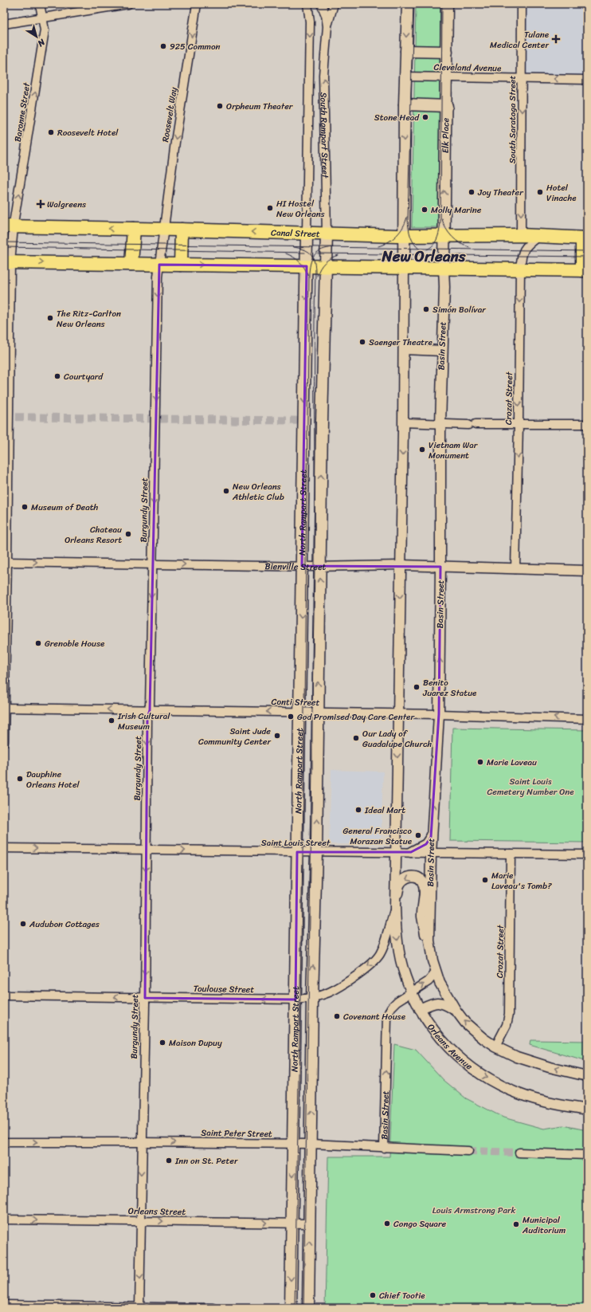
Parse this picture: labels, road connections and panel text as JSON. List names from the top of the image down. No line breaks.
{"streets":{"main road":["South Rampart Street","Elk Place","Canal Street","North Rampart Street"],"street":["Cleveland Avenue","Baronne Street","Roosevelt Way","South Saratoga Street","Basin Street","Crozat Street","Burgundy Street","Bienville Street","Conti Street","Saint Louis Street","Toulouse Street","Orleans Avenue","Saint Peter Street","Orleans Street"]},"crossings":[["Cleveland Avenue","South Saratoga Street"],["Cleveland Avenue","Elk Place"],["Baronne Street","Canal Street"],["Baronne Street","Bienville Street"],["Baronne Street","Conti Street"],["Roosevelt Way","Canal Street"],["Roosevelt Way","Burgundy Street"],["South Saratoga Street","Canal Street"],["South Rampart Street","Canal Street"],["South Rampart Street","North Rampart Street"],["Elk Place","Canal Street"],["Elk Place","Basin Street"],["Canal Street","Crozat Street"],["Canal Street","Burgundy Street"],["Canal Street","North Rampart Street"],["Basin Street","Bienville Street"],["Basin Street","Conti Street"],["Basin Street","Saint Louis Street"],["Basin Street","Orleans Avenue"],["Basin Street","Saint Peter Street"],["Crozat Street","Bienville Street"],["Crozat Street","Saint Louis Street"],["Burgundy Street","Bienville Street"],["Burgundy Street","Conti Street"],["Burgundy Street","Saint Louis Street"],["Burgundy Street","Toulouse Street"],["Burgundy Street","Saint Peter Street"],["Burgundy Street","Orleans Street"],["North Rampart Street","Bienville Street"],["North Rampart Street","Conti Street"],["North Rampart Street","Saint Louis Street"],["North Rampart Street","Toulouse Street"],["North Rampart Street","Saint Peter Street"],["North Rampart Street","Orleans Street"],["Toulouse Street","Orleans Avenue"]],"one_way":["Cleveland Avenue","Roosevelt Way","South Saratoga Street","Crozat Street","Burgundy Street","Bienville Street","Conti Street","Saint Louis Street","Toulouse Street","Orleans Avenue","Saint Peter Street","Orleans Street"],"districts":["New Orleans"],"parks":["Saint Louis Cemetery Number One","Louis Armstrong Park"],"places":{"health":["Tulane Medical Center","Walgreens"],"other":["925 Common","Orpheum Theater","Stone Head","Roosevelt Hotel","Joy Theater","Hotel Vinache","HI Hostel New Orleans","Molly Marine","Simón Bolívar","The Ritz-Carlton New Orleans","Saenger Theatre","Courtyard","Vietnam War Monument","New Orleans Athletic Club","Museum of Death","Chateau Orleans Resort","Grenoble House","Benito Juarez Statue","God Promised Day Care Center","Irish Cultural Museum","Saint Jude Community Center","Our Lady of Guadalupe Church","Marie Laveau","Dauphine Orleans Hotel","Ideal Mart","General Francisco Morazan Statue","Marie Laveau's Tomb?","Audubon Cottages","Covenant House","Maison Dupuy","Inn on St. Peter","Congo Square","Municipal Auditorium","Chief Tootie"]},"north":"bottom right"}
